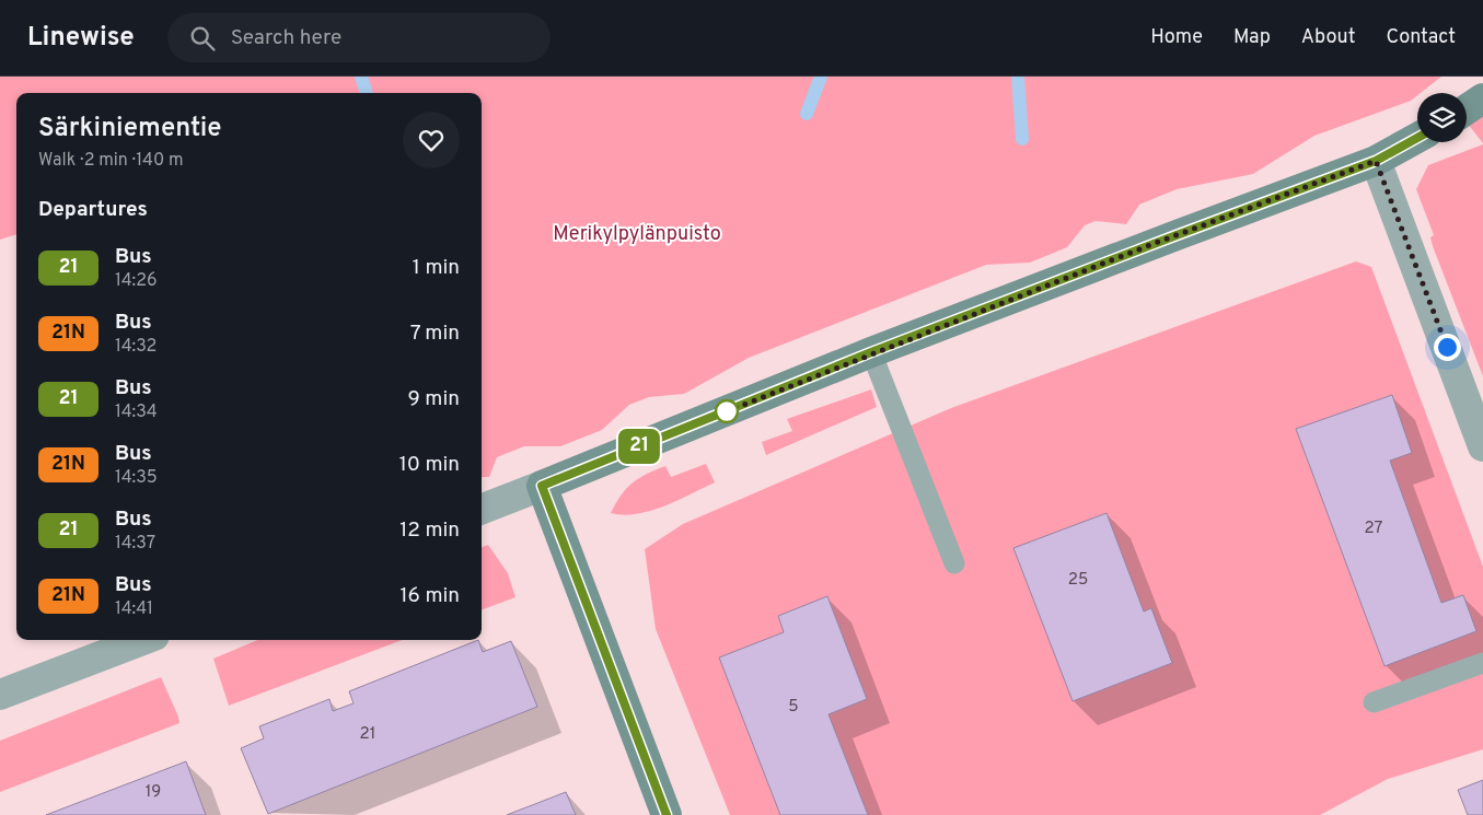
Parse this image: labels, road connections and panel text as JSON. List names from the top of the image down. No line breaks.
{"parks":["Merikylpylänpuisto"],"lines":["bus line 21"],"house_numbers":["27","25","5","21","19"],"page":{"header":"Linewise","search":"Search here","nav":["Home","Map","About","Contact"],"on_map":"21","heading":[["Särkiniementie","Walk · 2 min · 140 m"],"Departures"],"list":[{"mark":"21","name":"Bus","note":"14:26","value":"1 min"},{"mark":"21N","name":"Bus","note":"14:32","value":"7 min"},{"mark":"21","name":"Bus","note":"14:34","value":"9 min"},{"mark":"21N","name":"Bus","note":"14:35","value":"10 min"},{"mark":"21","name":"Bus","note":"14:37","value":"12 min"},{"mark":"21N","name":"Bus","note":"14:41","value":"16 min"}]}}
